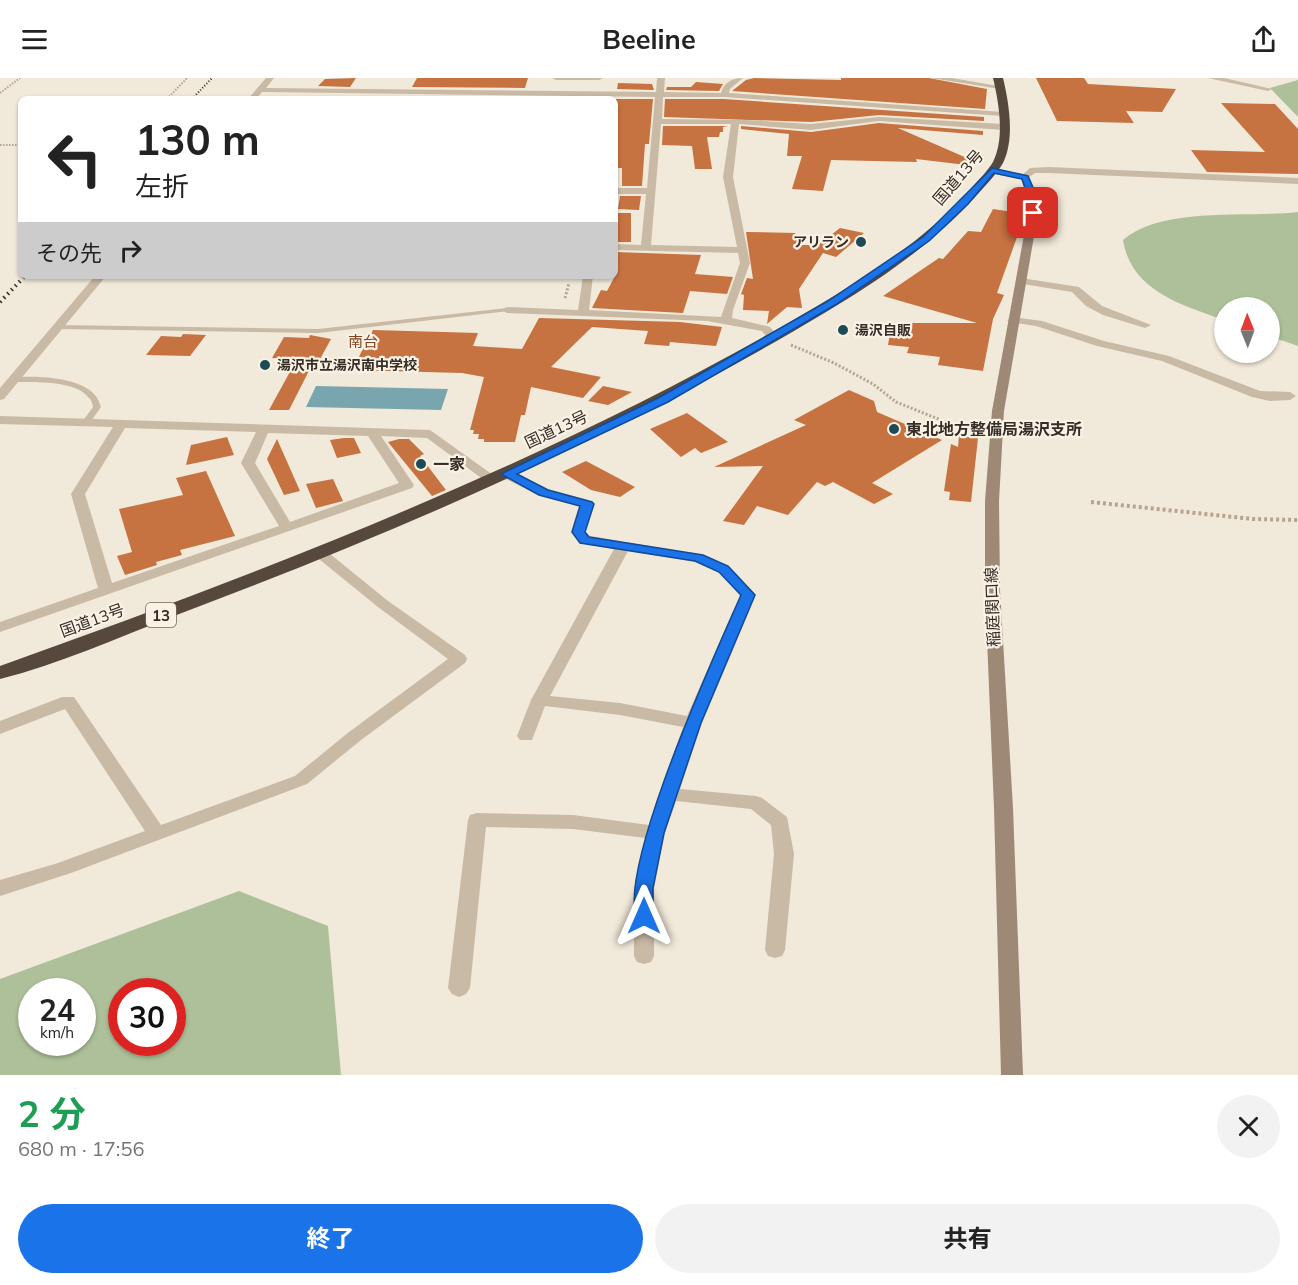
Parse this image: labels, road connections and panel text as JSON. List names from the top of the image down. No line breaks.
{"streets":{"highway":["国道13号","13"],"main road":["稲庭関口線"]},"districts":["南台"],"places":["アリラン","湯沢自販","湯沢市立湯沢南中学校","東北地方整備局湯沢支所","一家"],"north":"top","page":{"header":"Beeline","turn":["130 m","左折"],"then":"その先","speed":"24 km/h","limit":"30","heading":["2 分","680 m · 17:56"],"buttons":["終了","共有"]}}
